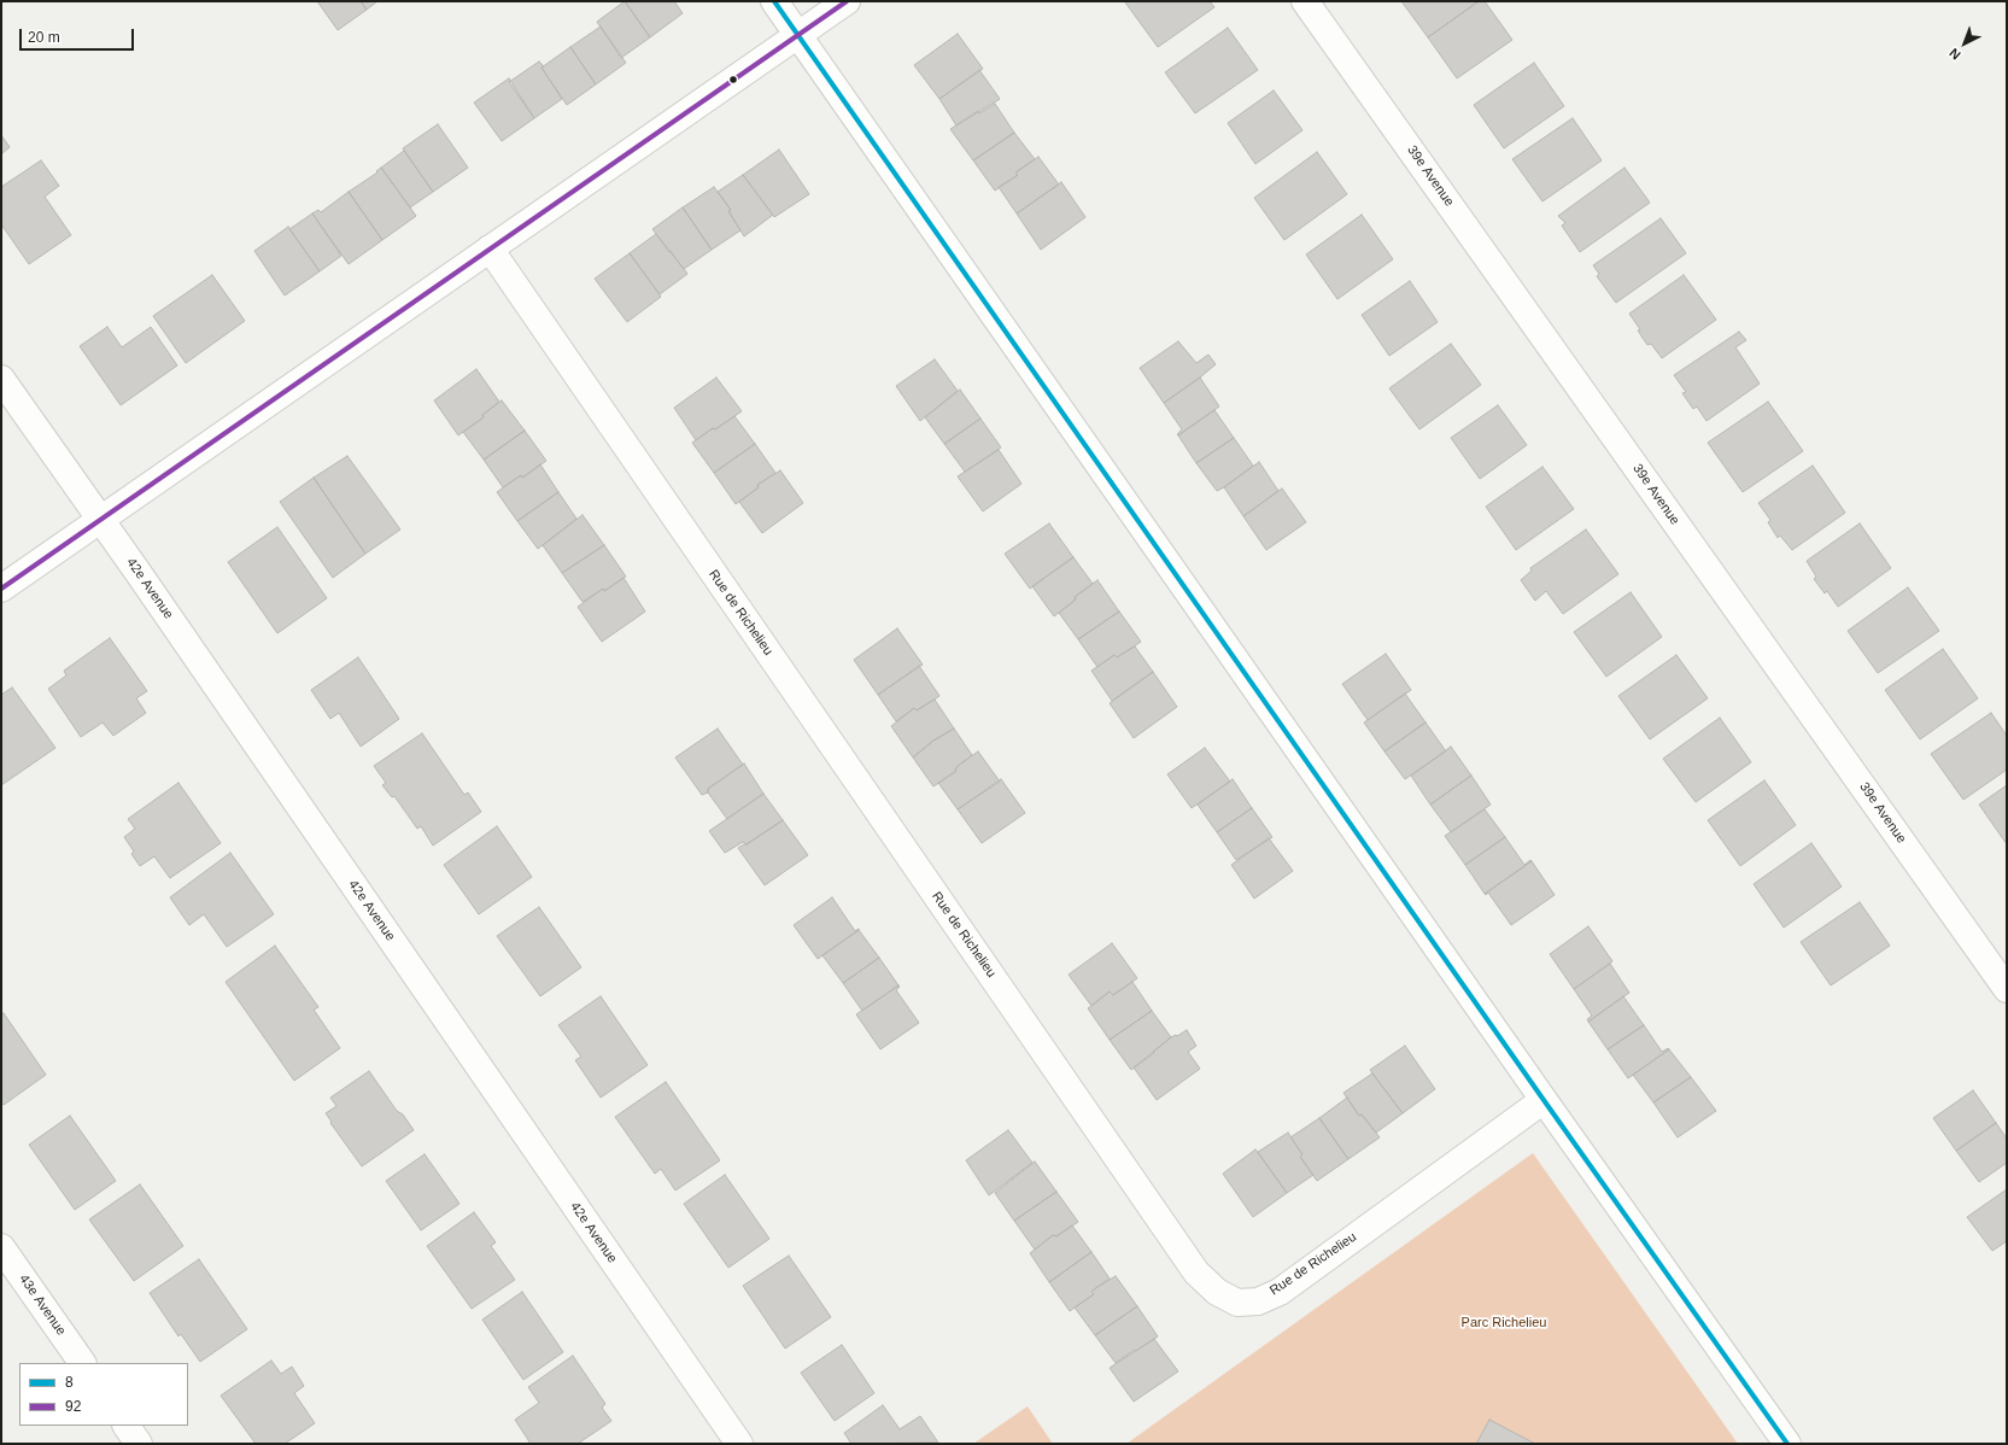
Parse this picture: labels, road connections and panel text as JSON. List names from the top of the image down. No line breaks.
{"streets":{"street":["39e Avenue","42e Avenue","Rue de Richelieu","43e Avenue"]},"parks":["Parc Richelieu"],"lines":["transit line 8","transit line 92"],"legend":["8","92"],"scale_bar":"20 m","north":"bottom left"}
